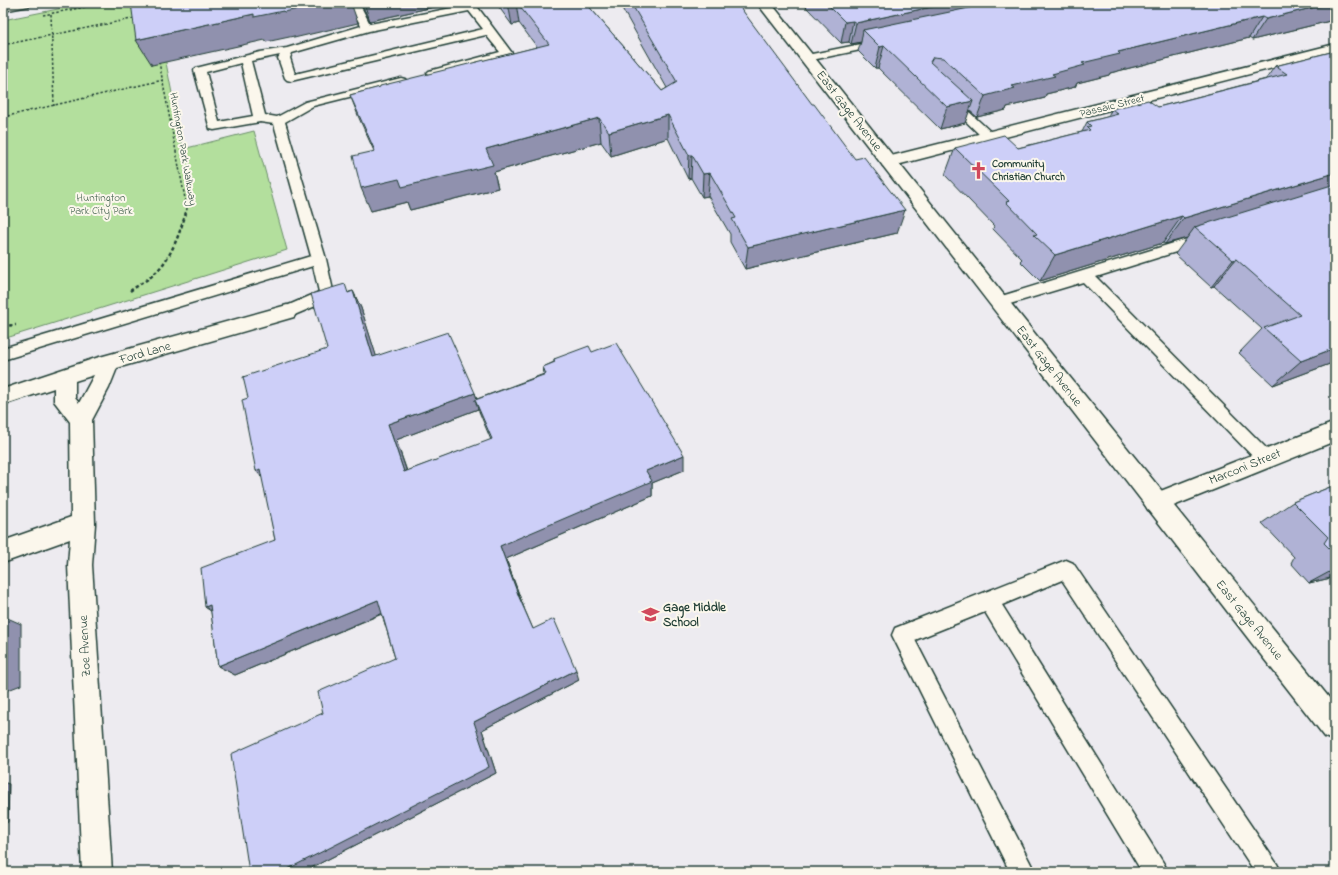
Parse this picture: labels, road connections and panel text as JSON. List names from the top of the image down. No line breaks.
{"streets":{"street":["Passaic Street","East Gage Avenue","Ford Lane","Marconi Street","Zoe Avenue"],"path":["Huntington Park Walkway"]},"crossings":[["Passaic Street","East Gage Avenue"],["East Gage Avenue","Marconi Street"],["Ford Lane","Zoe Avenue"]],"parks":["Huntington Park City Park"],"places":{"church":["Community Christian Church"],"school or university":["Gage Middle School"]}}
